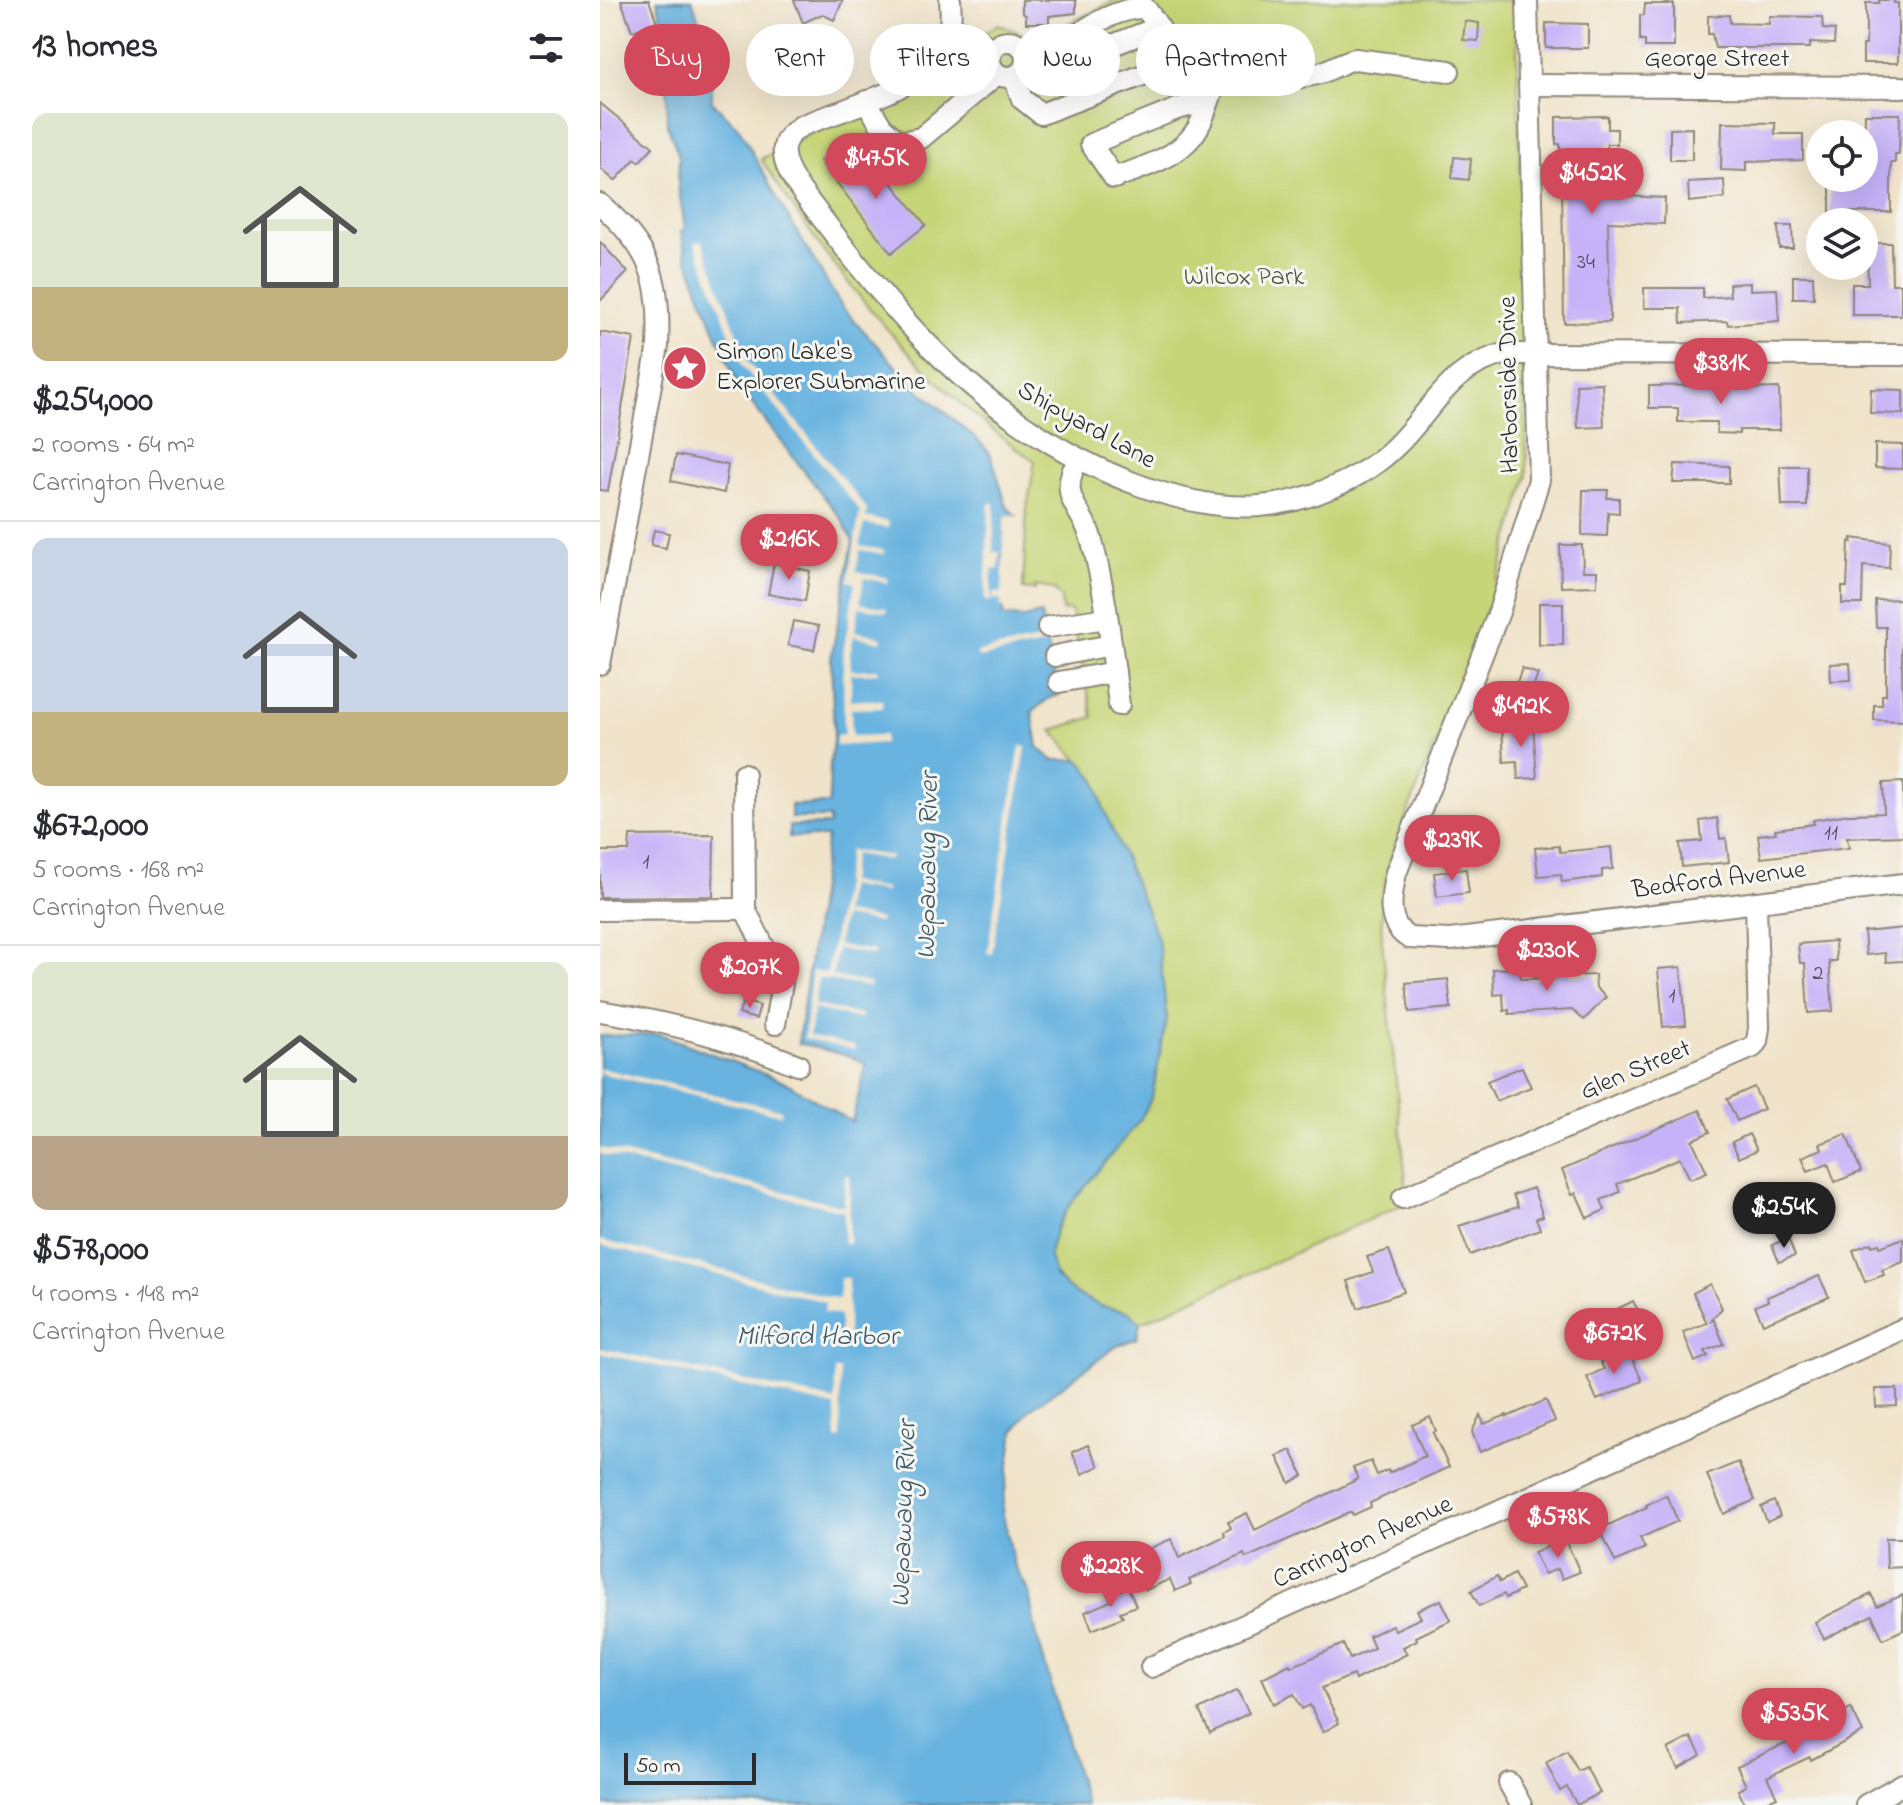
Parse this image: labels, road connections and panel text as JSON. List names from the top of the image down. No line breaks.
{"streets":{"street":["George Street","Harborside Drive","Shipyard Lane","Bedford Avenue","Glen Street","Carrington Avenue"]},"crossings":[["George Street","Harborside Drive"],["Harborside Drive","Shipyard Lane"],["Harborside Drive","Bedford Avenue"],["Bedford Avenue","Glen Street"]],"water":["Wepawaug River","Milford Harbor"],"parks":["Wilcox Park"],"places":{"place":["Simon Lake's Explorer Submarine"]},"house_numbers":["34","11","1","2","1"],"scale_bar":"50 m","page":{"heading":"13 homes","chip":["Buy","Rent","Filters","New","Apartment"],"list":[{"name":"$254,000","note":"2 rooms · 64 m² · Carrington Avenue"},{"name":"$672,000","note":"5 rooms · 168 m² · Carrington Avenue"},{"name":"$578,000","note":"4 rooms · 148 m² · Carrington Avenue"}],"price":["$475K","$452K","$381K","$216K","$492K","$239K","$230K","$207K","$254K","$672K","$578K","$228K","$535K"],"scale":"50 m"}}
